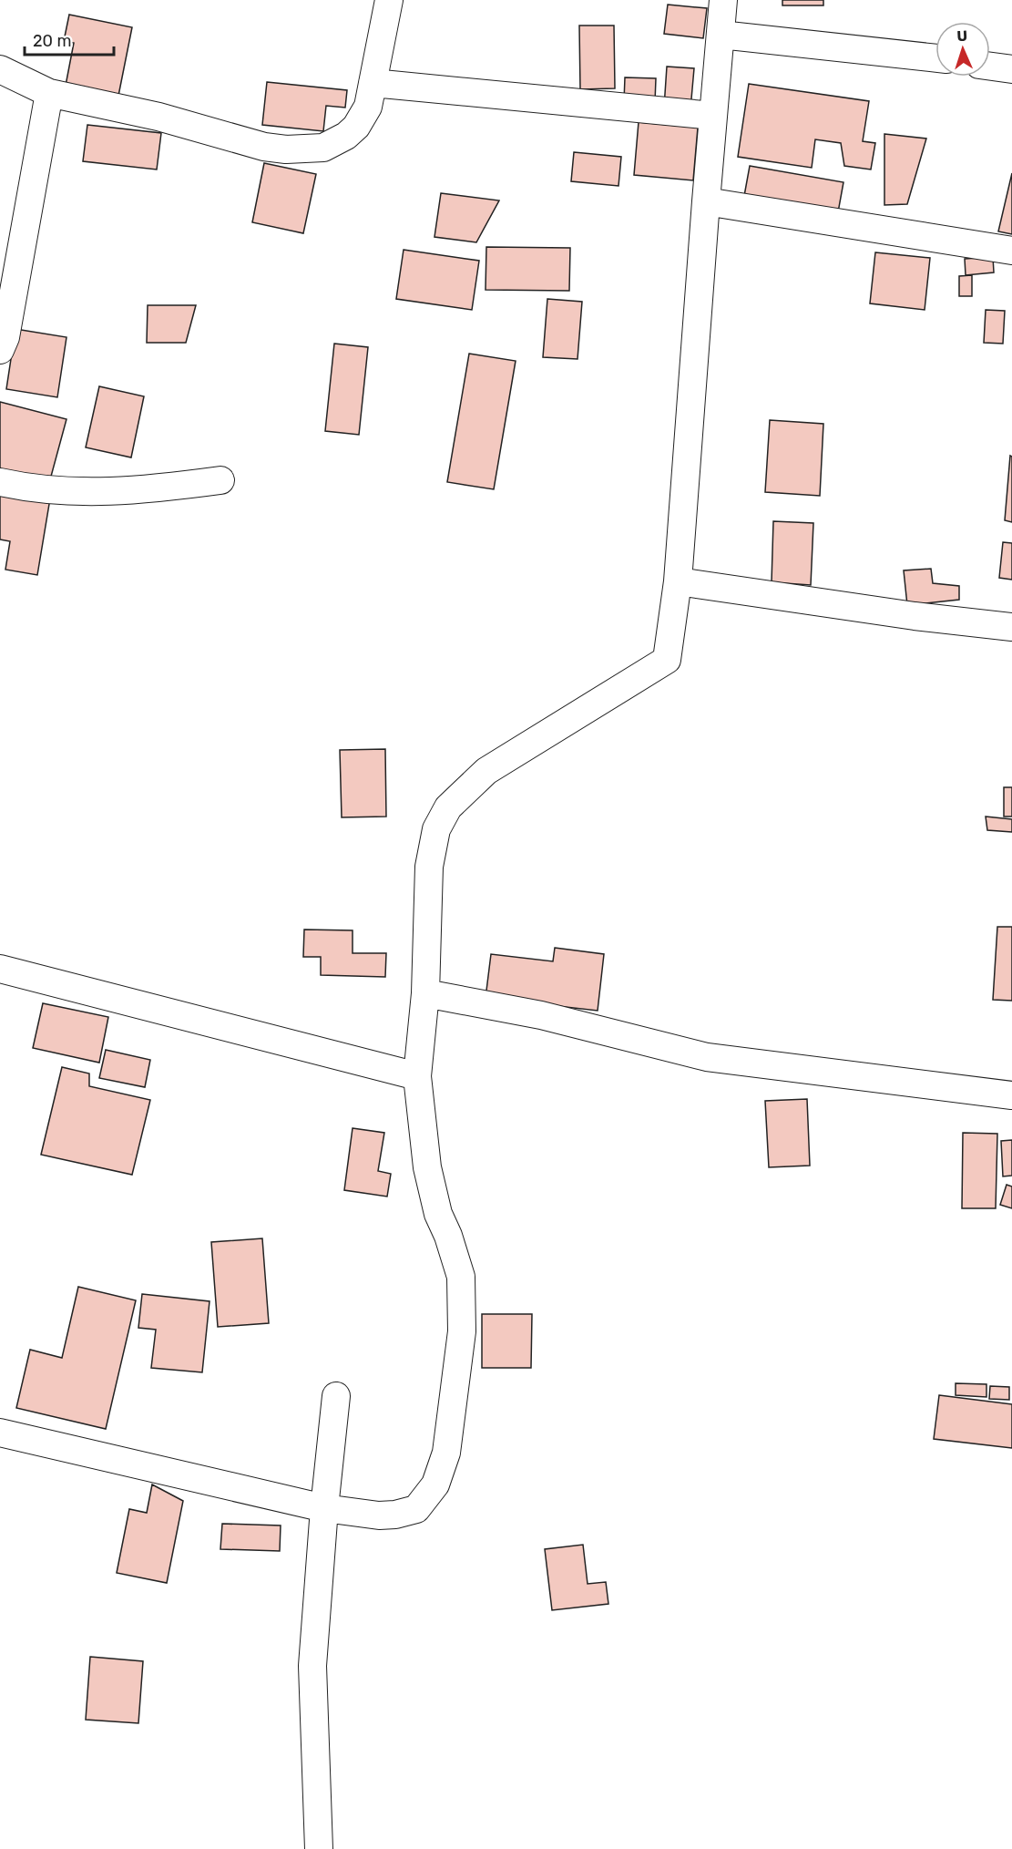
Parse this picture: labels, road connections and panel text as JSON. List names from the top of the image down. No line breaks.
{"scale_bar":"20 m","north":"top"}
